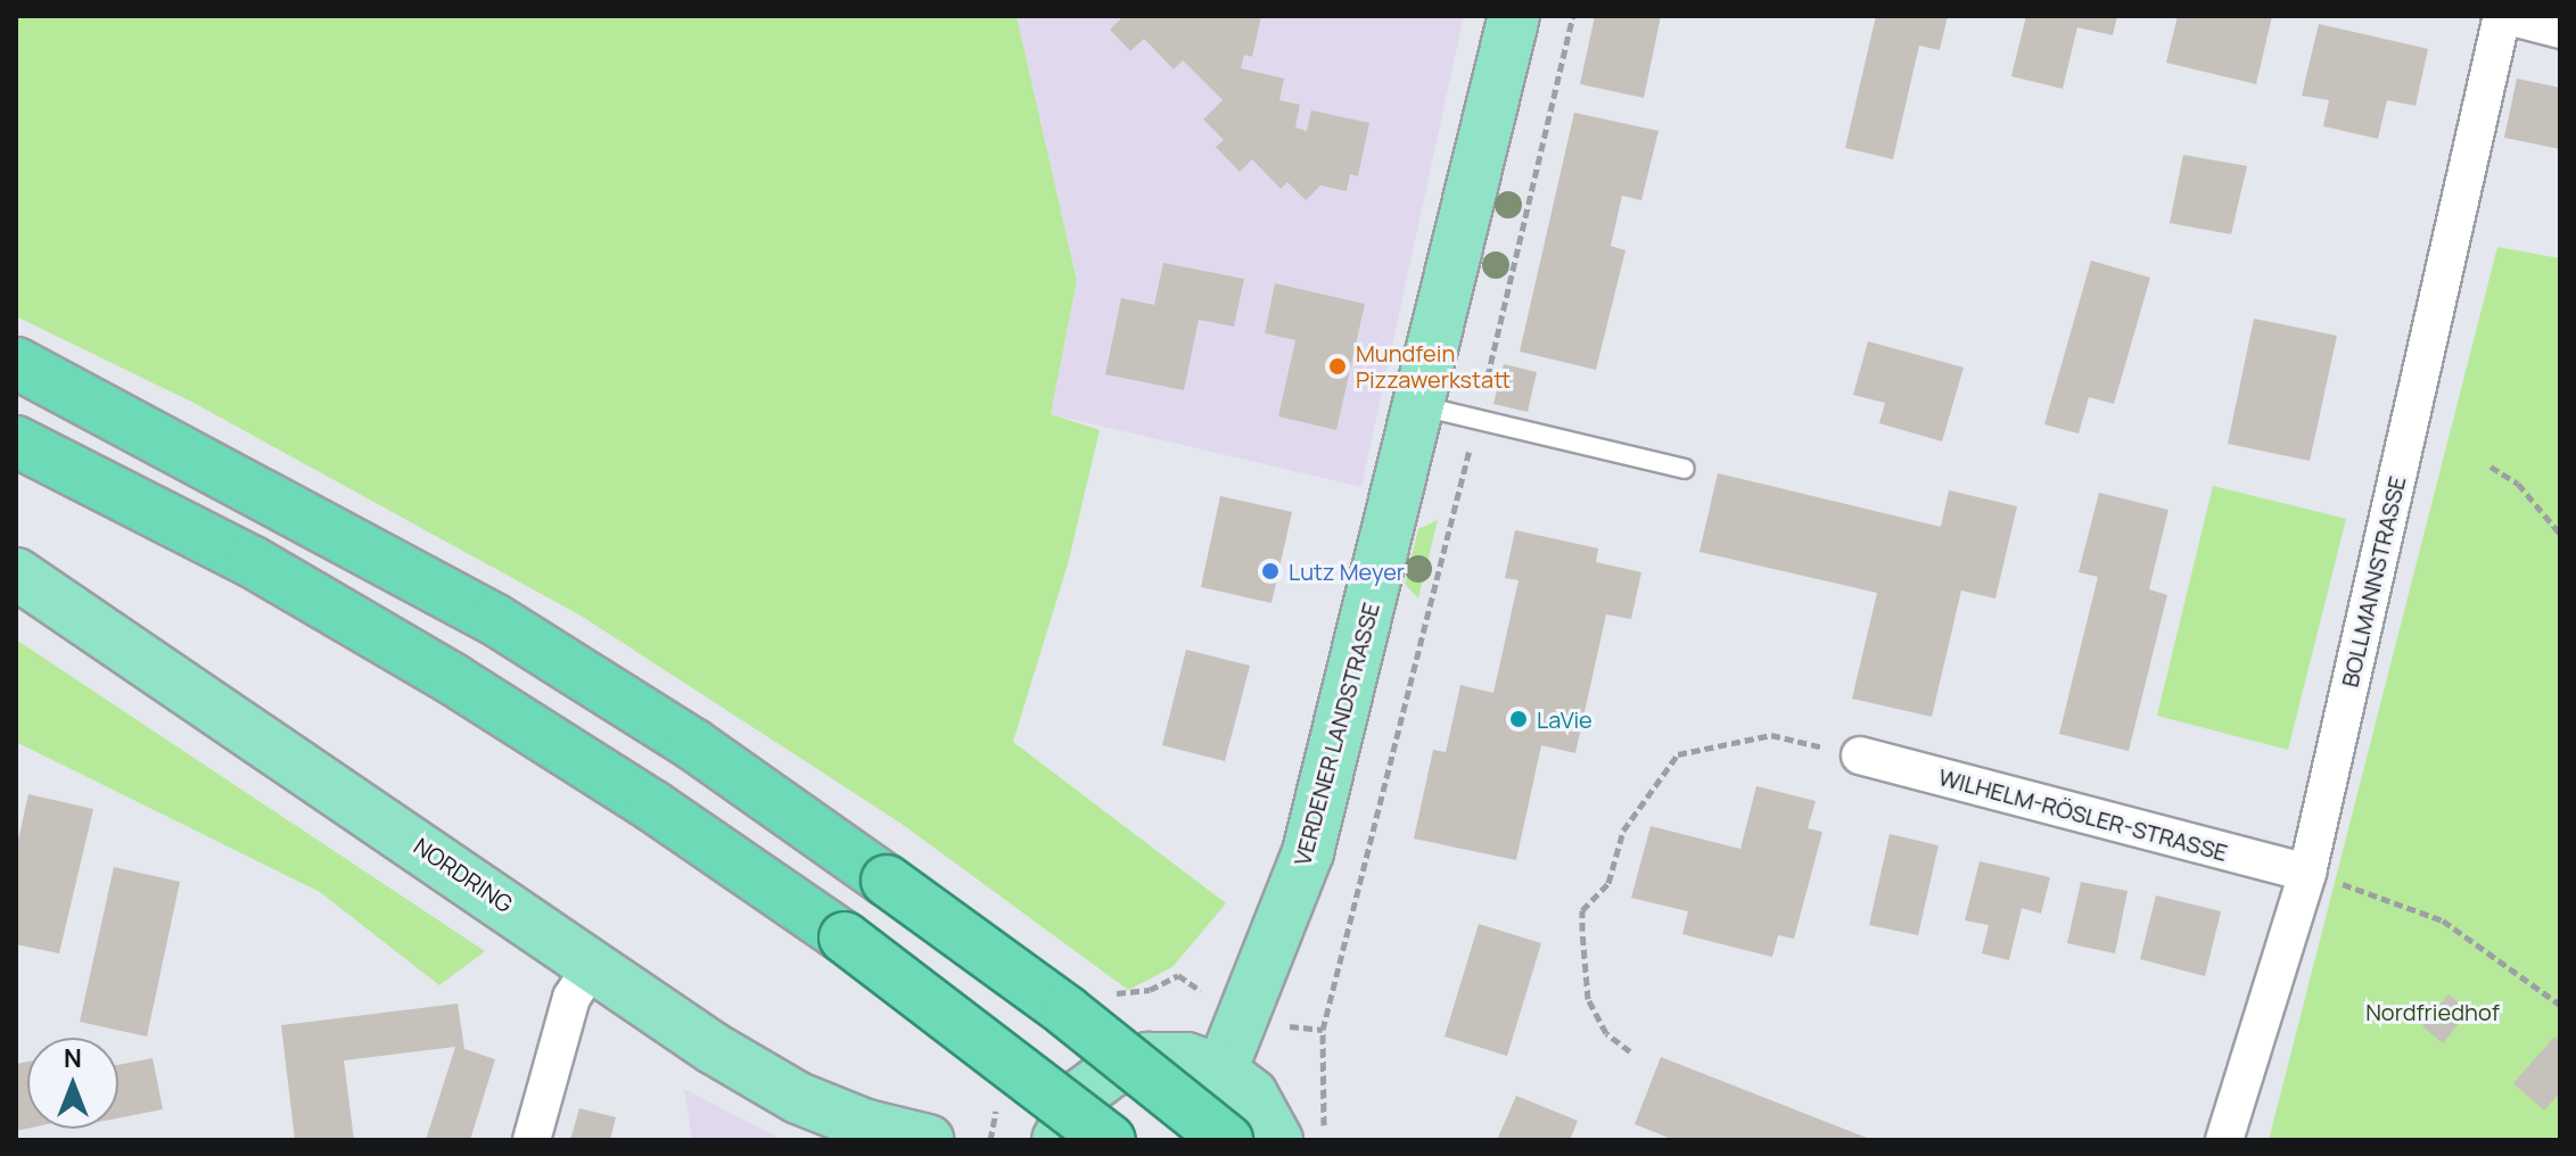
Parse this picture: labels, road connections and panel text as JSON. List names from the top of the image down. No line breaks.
{"streets":{"main road":["VERDENER LANDSTRASSE","NORDRING"],"street":["BOLLMANNSTRASSE","WILHELM-RÖSLER-STRASSE"]},"crossings":[["BOLLMANNSTRASSE","WILHELM-RÖSLER-STRASSE"]],"parks":["Nordfriedhof"],"places":["Mundfein Pizzawerkstatt","Lutz Meyer","LaVie"],"north":"top"}
